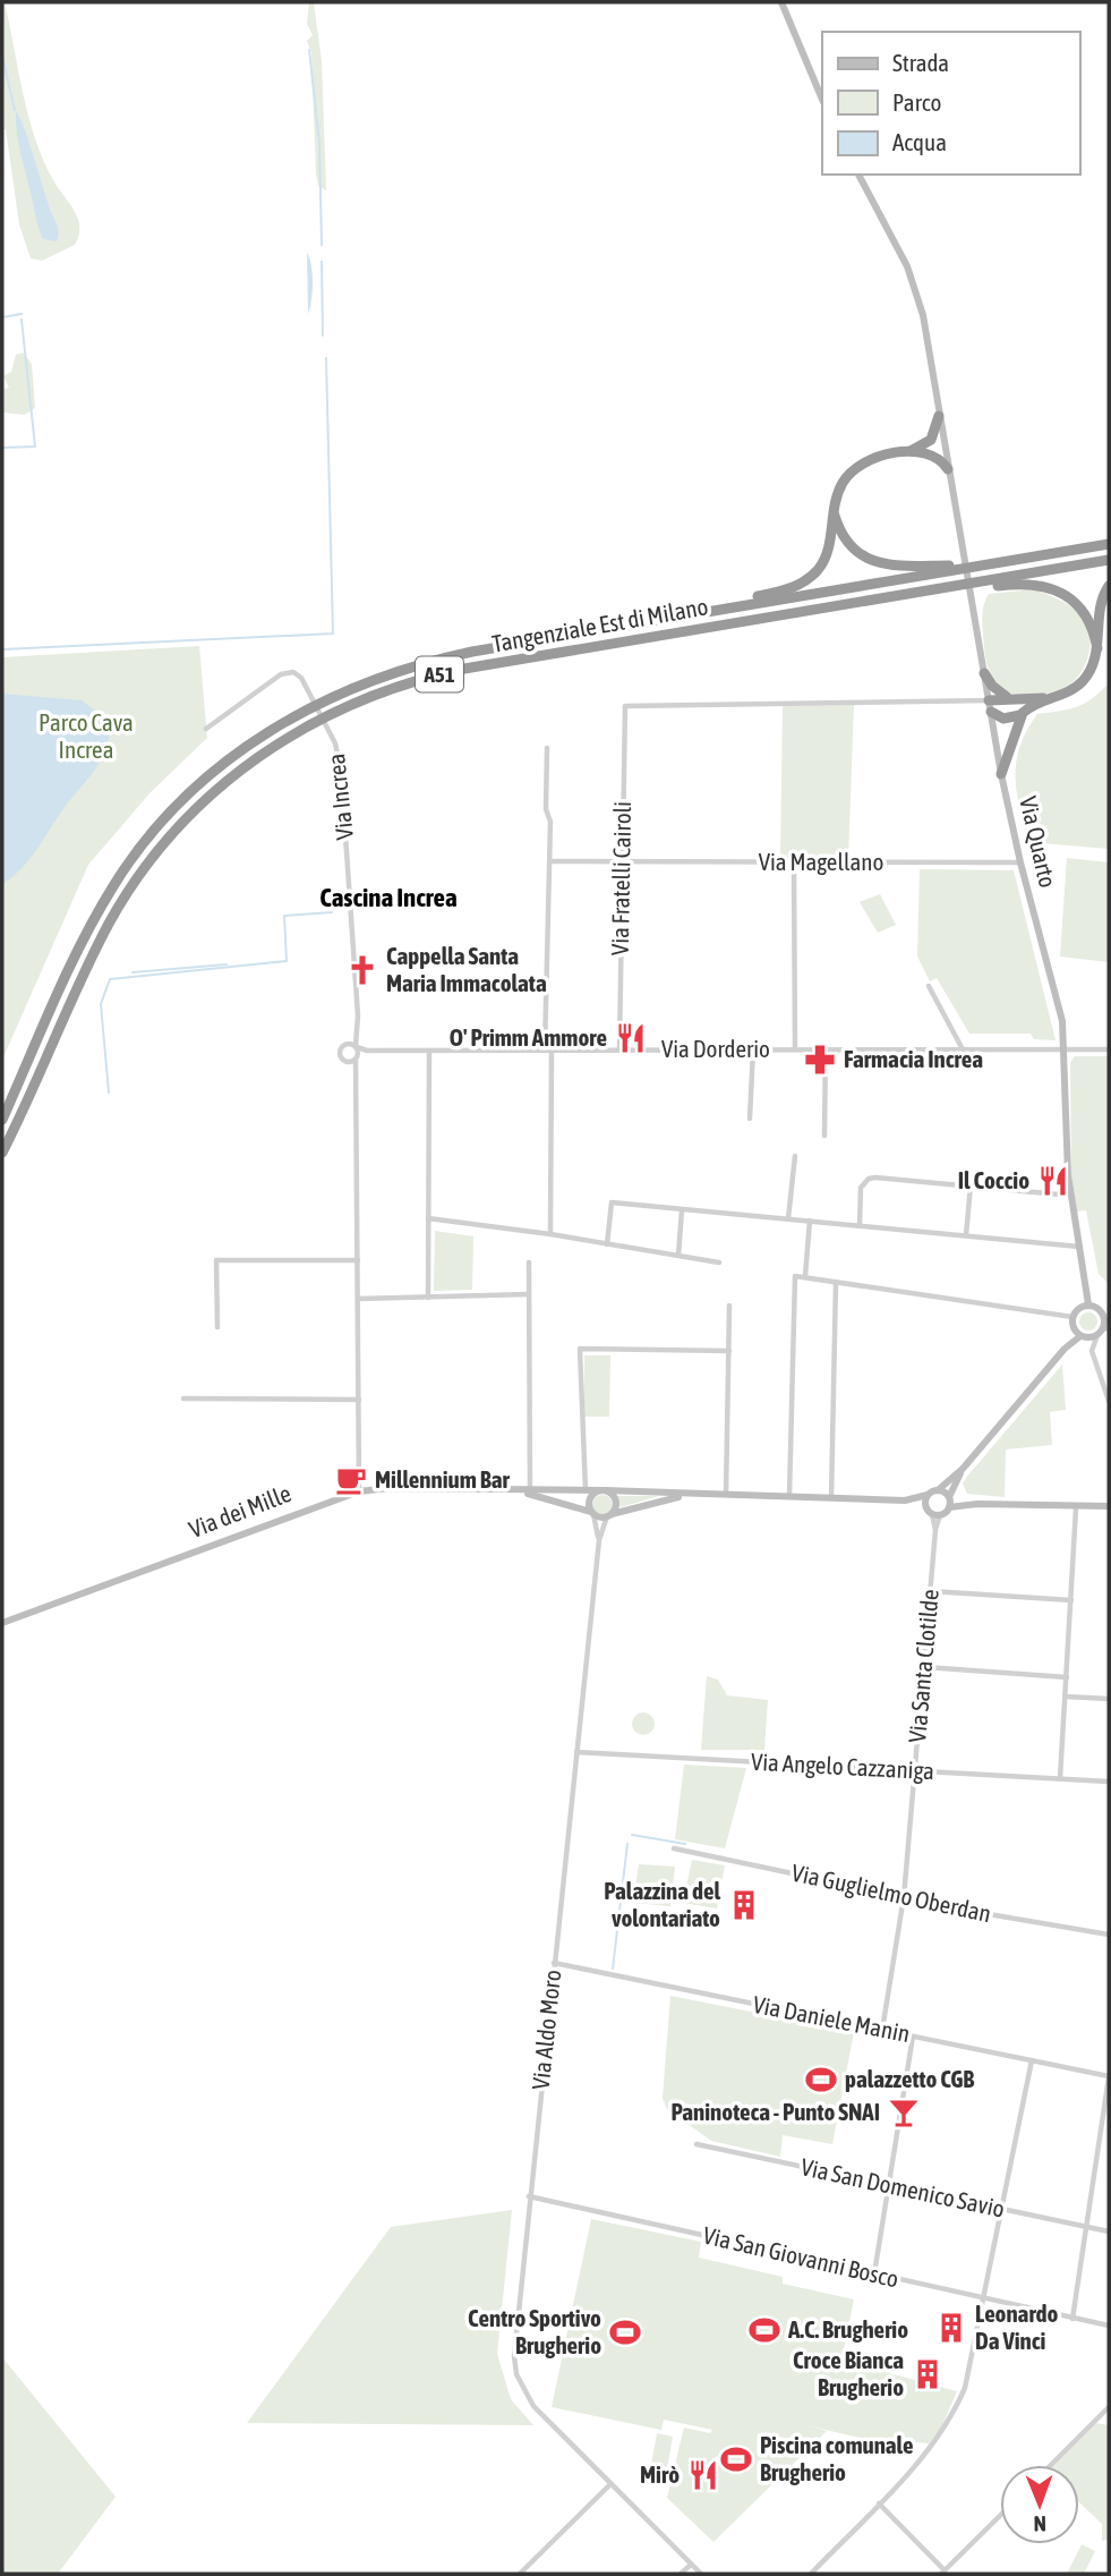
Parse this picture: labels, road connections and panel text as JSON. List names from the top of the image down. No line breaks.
{"streets":{"highway":["Tangenziale Est di Milano","A51"],"street":["Via Increa","Via Quarto","Via Magellano","Via Fratelli Cairoli","Via Dorderio","Via dei Mille","Via Santa Clotilde","Via Angelo Cazzaniga","Via Guglielmo Oberdan","Via Daniele Manin","Via Aldo Moro","Via San Domenico Savio","Via San Giovanni Bosco"]},"crossings":[["Via Increa","Via Dorderio"],["Via Increa","Via dei Mille"],["Via Quarto","Via Magellano"],["Via Quarto","Via Fratelli Cairoli"],["Via Quarto","Via Dorderio"],["Via Magellano","Via Fratelli Cairoli"],["Via Fratelli Cairoli","Via Dorderio"],["Via dei Mille","Via Santa Clotilde"],["Via dei Mille","Via Aldo Moro"],["Via Santa Clotilde","Via Angelo Cazzaniga"],["Via Santa Clotilde","Via Guglielmo Oberdan"],["Via Santa Clotilde","Via Daniele Manin"],["Via Angelo Cazzaniga","Via Aldo Moro"],["Via Daniele Manin","Via Aldo Moro"],["Via Aldo Moro","Via San Giovanni Bosco"]],"districts":["Cascina Increa"],"parks":["Parco Cava Increa"],"places":{"church":["Cappella Santa Maria Immacolata"],"restaurant":["O' Primm Ammore","Il Coccio","Mirò"],"pharmacy":["Farmacia Increa"],"cafe":["Millennium Bar"],"building":["Palazzina del volontariato","Leonardo Da Vinci","Croce Bianca Brugherio"],"sports":["palazzetto CGB","A.C. Brugherio","Centro Sportivo Brugherio","Piscina comunale Brugherio"],"bar":["Paninoteca - Punto SNAI"]},"legend":["Strada","Parco","Acqua"],"north":"bottom"}
